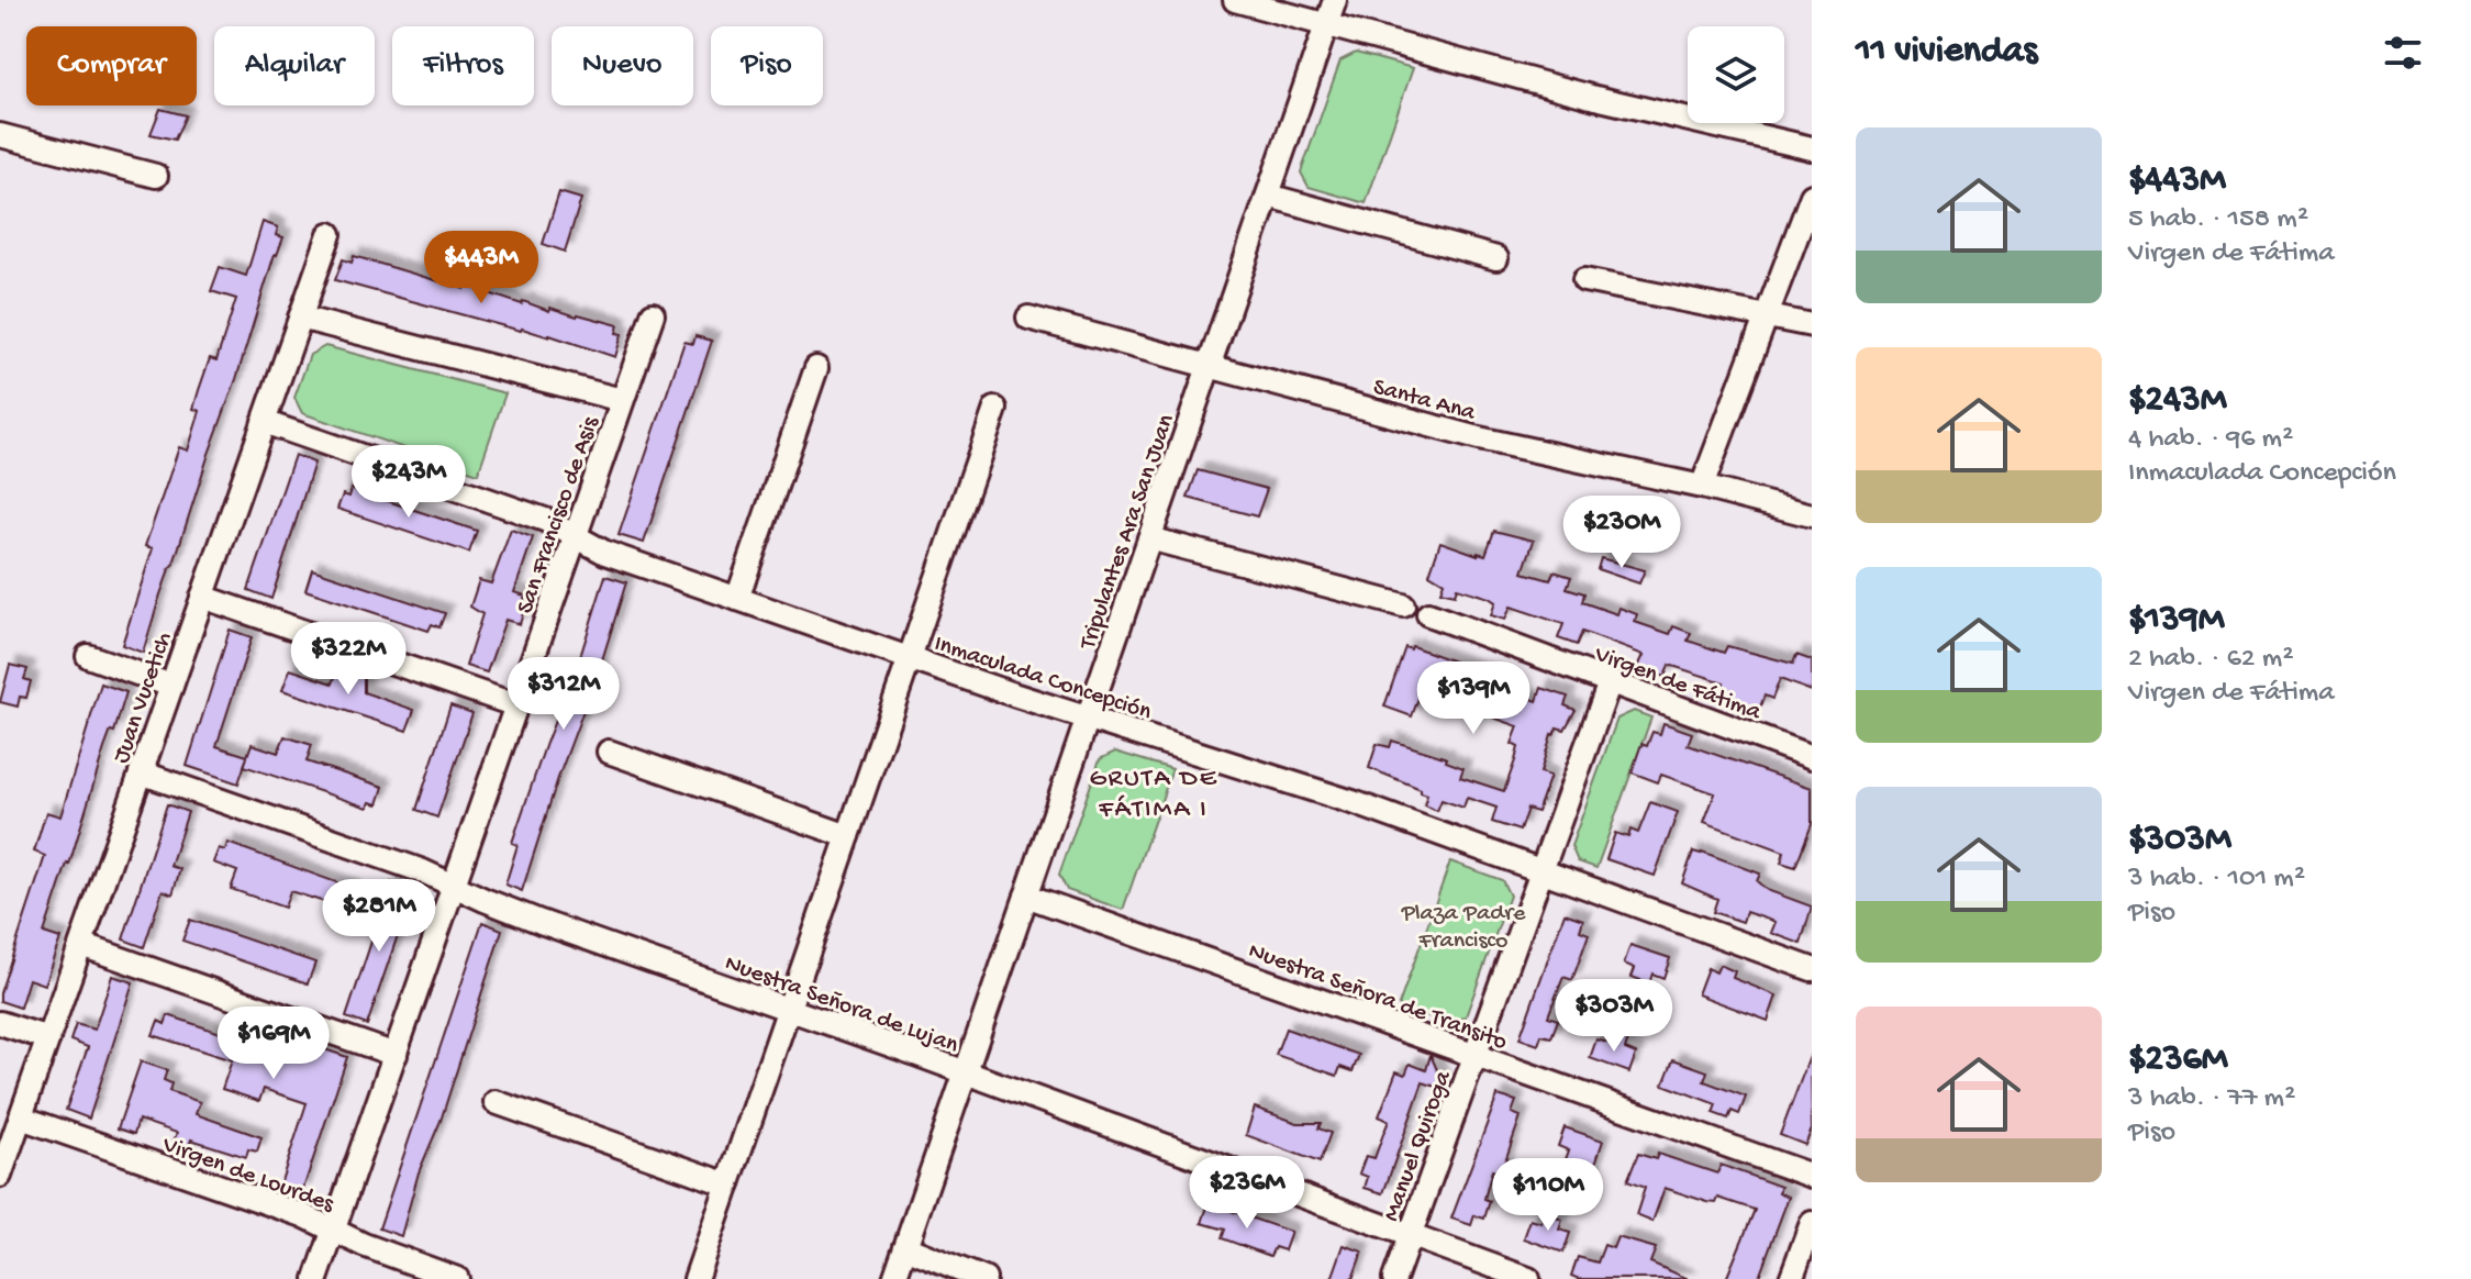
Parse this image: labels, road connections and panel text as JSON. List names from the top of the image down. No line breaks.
{"streets":{"street":["Santa Ana","San Francisco de Asis","Tripulantes Ara San Juan","Inmaculada Concepción","Virgen de Fátima","Juan Vucetich","Nuestra Señora de Transito","Nuestra Señora de Lujan","Manuel Quiroga","Virgen de Lourdes"]},"crossings":[["Santa Ana","Tripulantes Ara San Juan"],["San Francisco de Asis","Inmaculada Concepción"],["San Francisco de Asis","Nuestra Señora de Lujan"],["San Francisco de Asis","Virgen de Lourdes"],["Tripulantes Ara San Juan","Inmaculada Concepción"],["Tripulantes Ara San Juan","Nuestra Señora de Transito"],["Tripulantes Ara San Juan","Nuestra Señora de Lujan"],["Inmaculada Concepción","Juan Vucetich"],["Inmaculada Concepción","Manuel Quiroga"],["Virgen de Fátima","Manuel Quiroga"],["Juan Vucetich","Nuestra Señora de Lujan"],["Juan Vucetich","Virgen de Lourdes"],["Nuestra Señora de Transito","Manuel Quiroga"],["Nuestra Señora de Lujan","Manuel Quiroga"]],"districts":["GRUTA DE FÁTIMA I"],"parks":["Plaza Padre Francisco"],"page":{"heading":"11 viviendas","chip":["Comprar","Alquilar","Filtros","Nuevo","Piso"],"list":[{"name":"$443M","note":"5 hab. · 158 m² · Virgen de Fátima"},{"name":"$243M","note":"4 hab. · 96 m² · Inmaculada Concepción"},{"name":"$139M","note":"2 hab. · 62 m² · Virgen de Fátima"},{"name":"$303M","note":"3 hab. · 101 m² · Piso"},{"name":"$236M","note":"3 hab. · 77 m² · Piso"}],"price":["$443M","$243M","$230M","$322M","$312M","$139M","$281M","$303M","$169M","$236M","$110M"]}}
